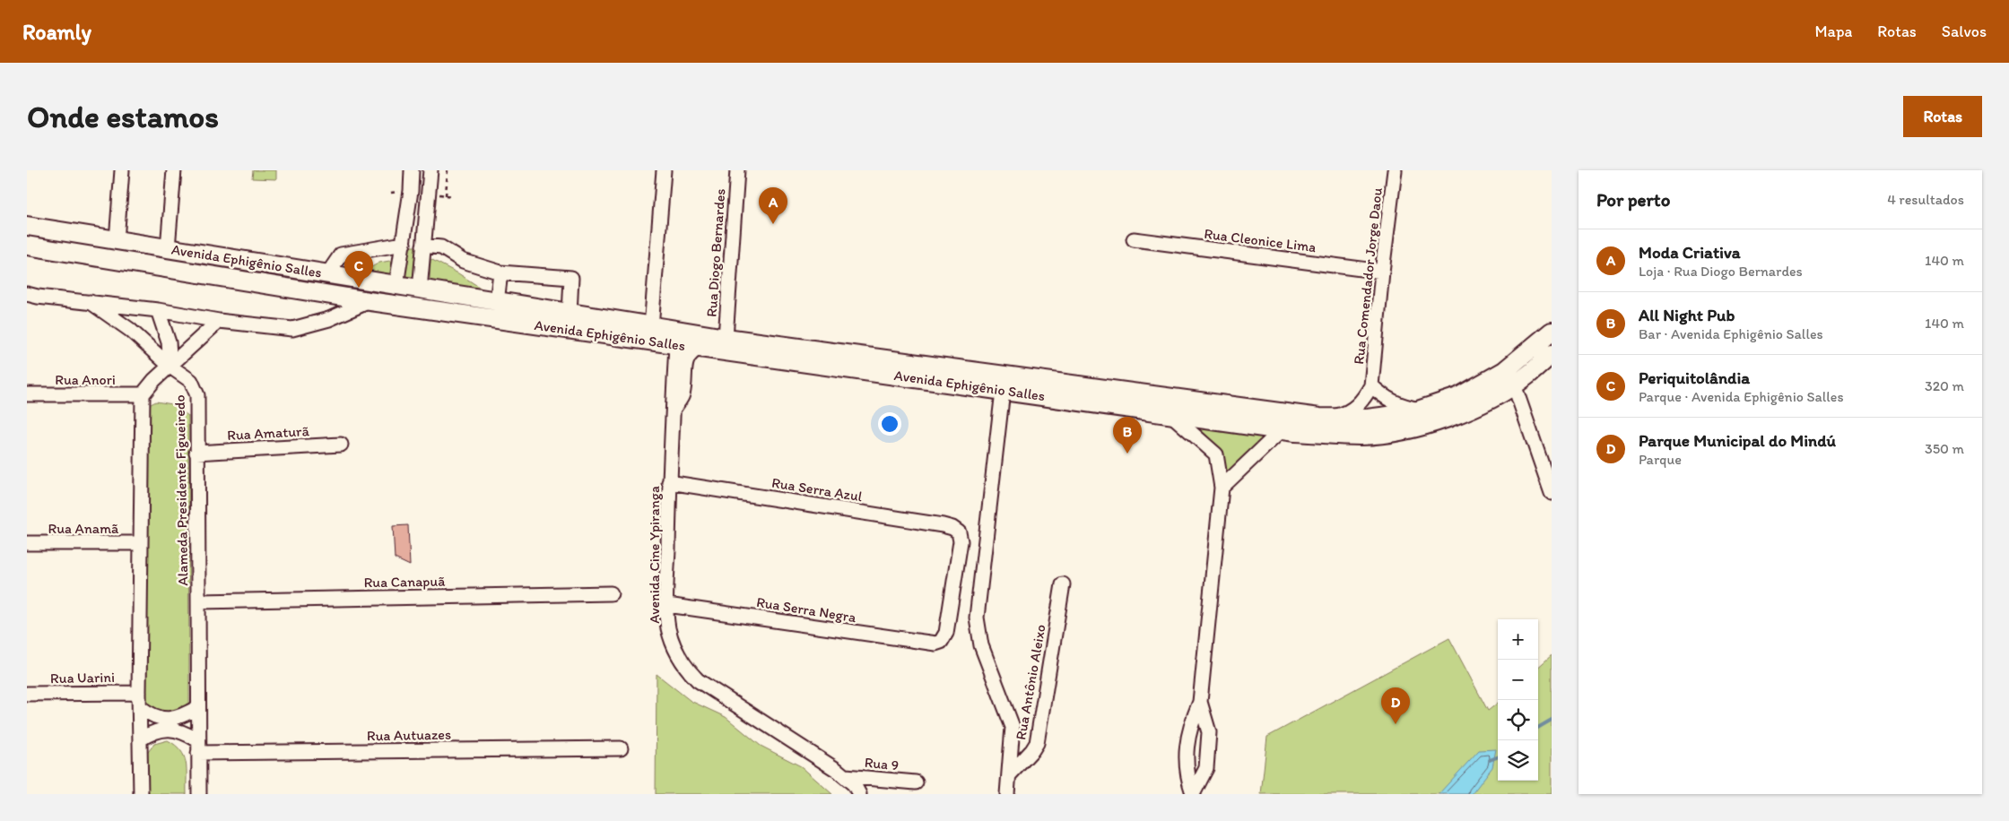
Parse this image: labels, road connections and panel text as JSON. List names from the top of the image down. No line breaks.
{"streets":{"main road":["Avenida Ephigênio Salles"],"street":["Rua Cleonice Lima","Rua Diogo Bernardes","Rua Comendador Jorge Daou","Rua Anori","Rua Amaturã","Rua Serra Azul","Alameda Presidente Figueiredo","Rua Anamã","Avenida Cine Ypiranga","Rua Canapuã","Rua Serra Negra","Rua Uarini","Rua Antônio Aleixo","Rua Autuazes","Rua 9"]},"crossings":[["Rua Cleonice Lima","Rua Comendador Jorge Daou"],["Rua Diogo Bernardes","Avenida Ephigênio Salles"],["Avenida Ephigênio Salles","Rua Comendador Jorge Daou"],["Avenida Ephigênio Salles","Avenida Cine Ypiranga"],["Rua Amaturã","Alameda Presidente Figueiredo"],["Rua Serra Azul","Avenida Cine Ypiranga"],["Rua Serra Azul","Rua Serra Negra"],["Alameda Presidente Figueiredo","Rua Canapuã"],["Alameda Presidente Figueiredo","Rua Autuazes"],["Avenida Cine Ypiranga","Rua Serra Negra"],["Avenida Cine Ypiranga","Rua 9"]],"page":{"header":"Roamly","nav":["Mapa","Rotas","Salvos"],"buttons":"Rotas","title":"Onde estamos","heading":["Por perto","4 resultados"],"pins":["A","C","B","D"],"list":[{"mark":"A","name":"Moda Criativa","note":"Loja · Rua Diogo Bernardes","value":"140 m"},{"mark":"B","name":"All Night Pub","note":"Bar · Avenida Ephigênio Salles","value":"140 m"},{"mark":"C","name":"Periquitolândia","note":"Parque · Avenida Ephigênio Salles","value":"320 m"},{"mark":"D","name":"Parque Municipal do Mindú","note":"Parque","value":"350 m"}],"map_buttons":["+","−"]}}
